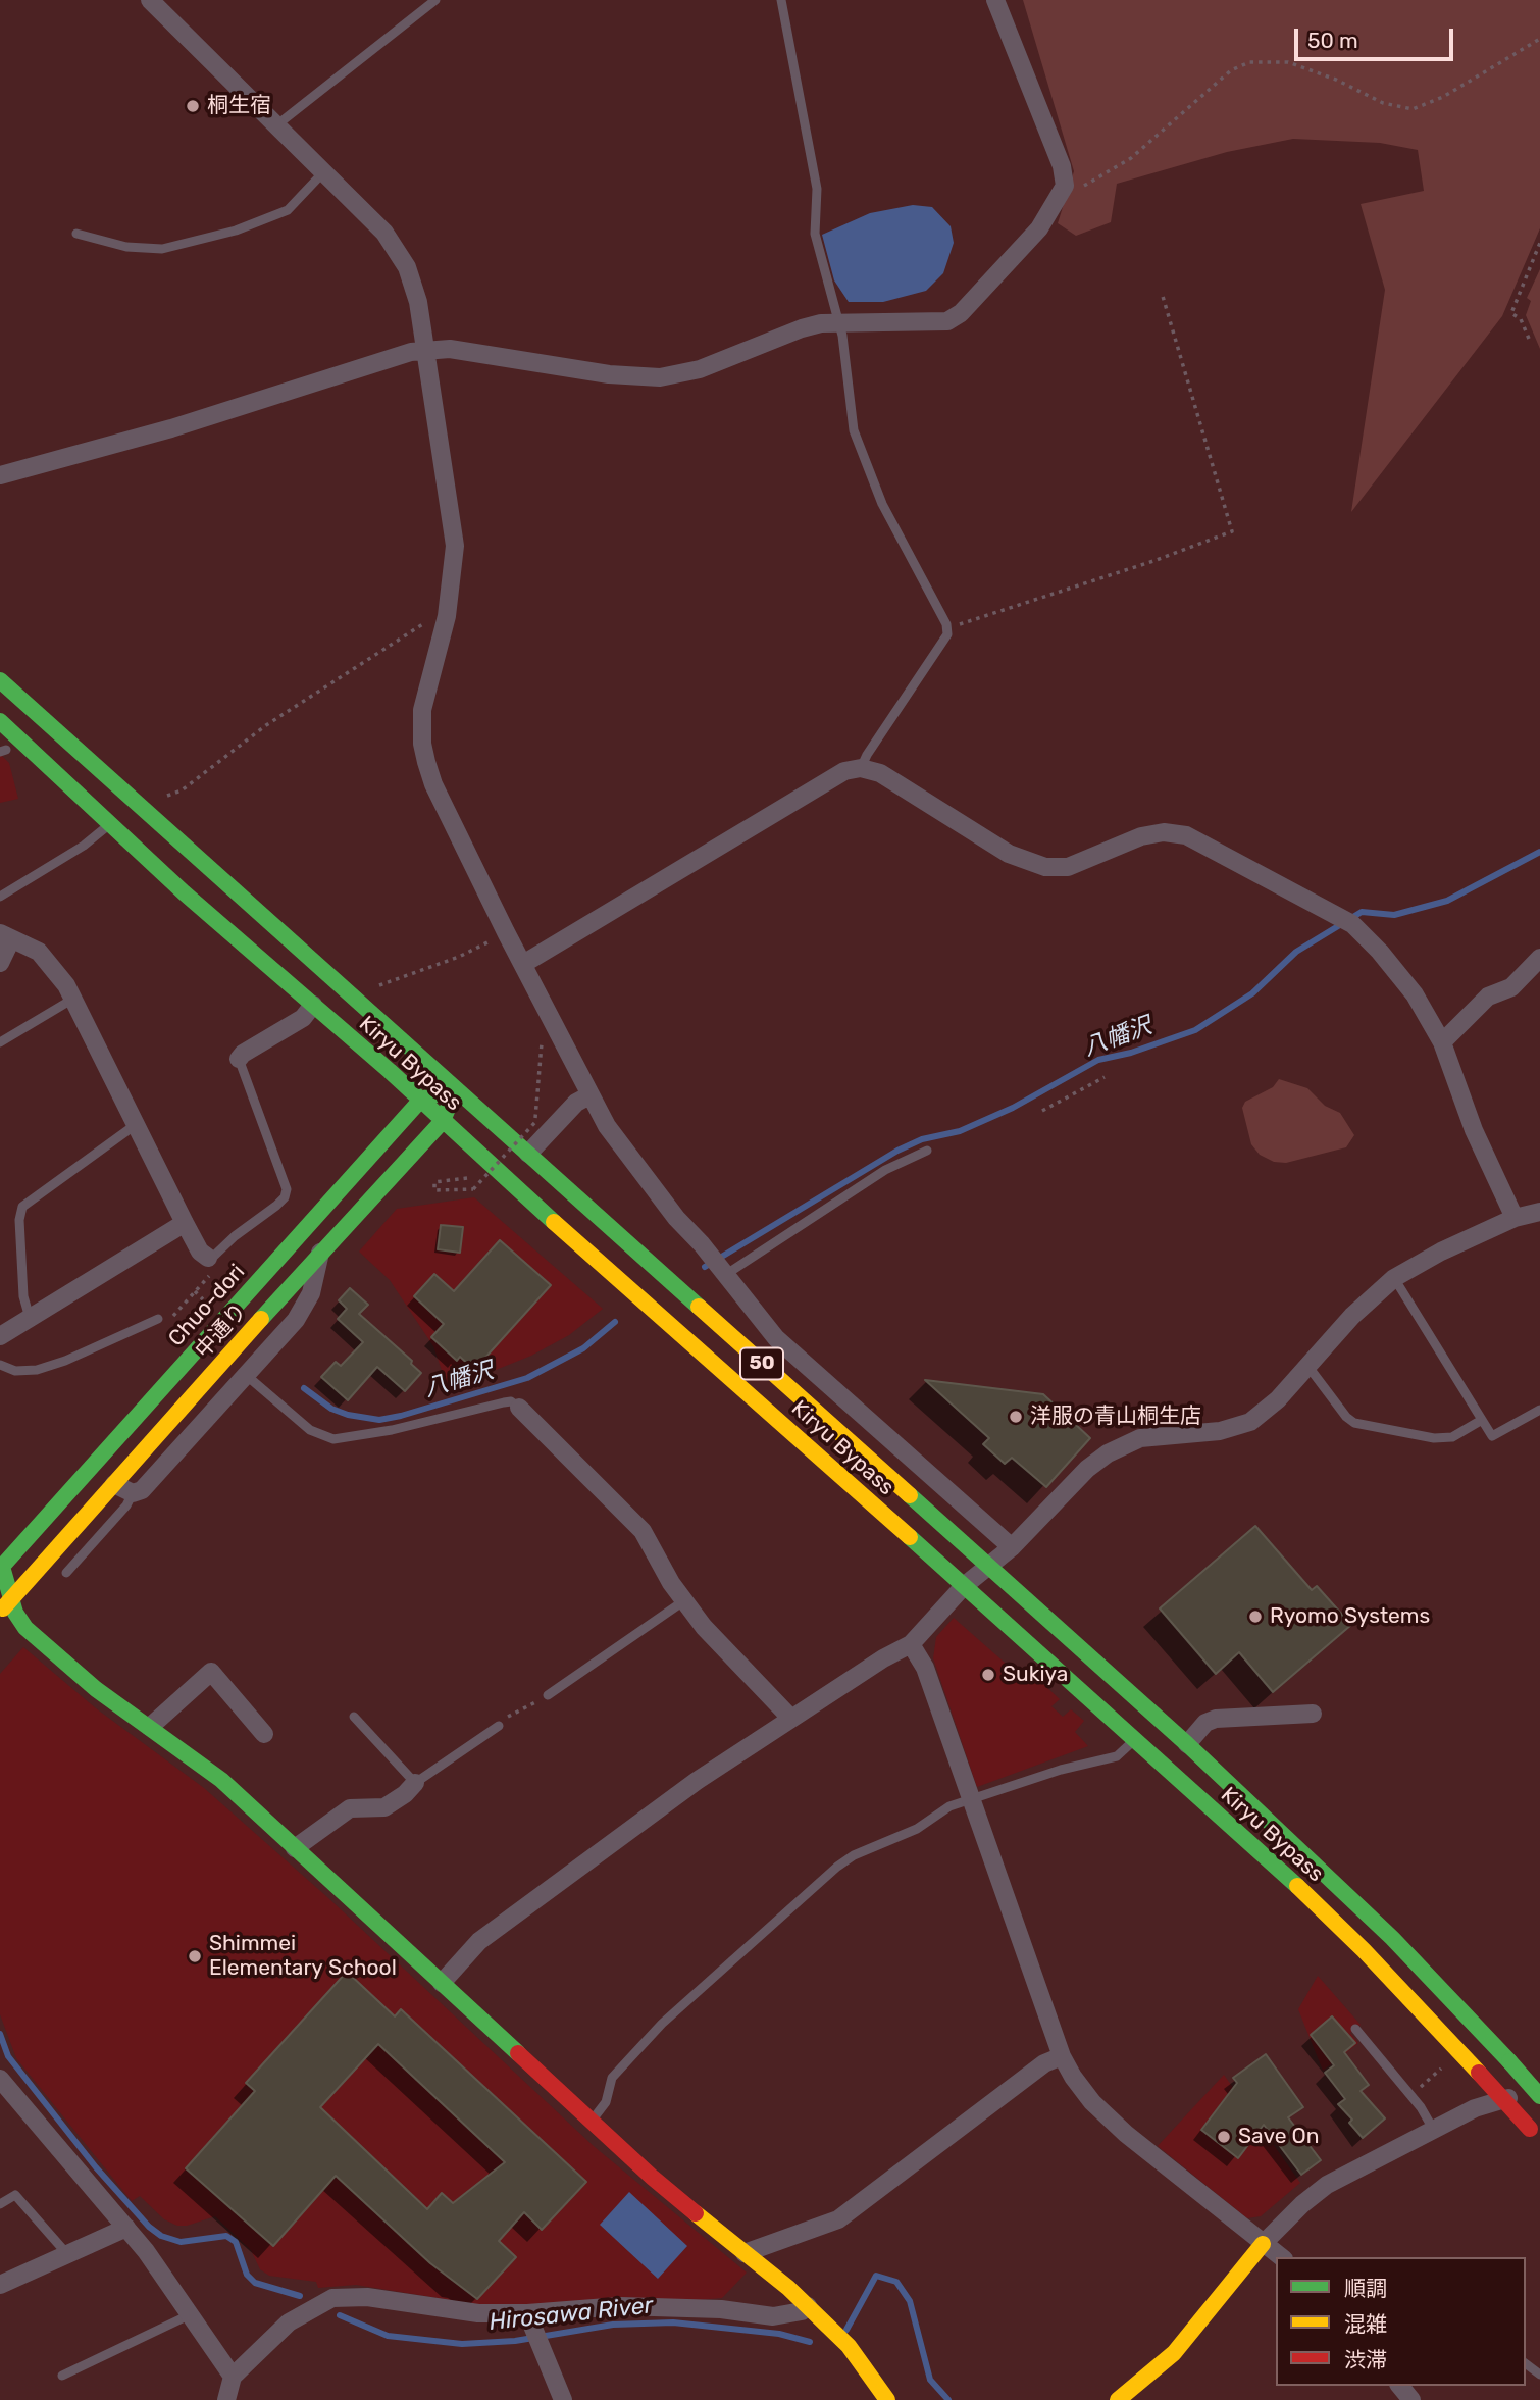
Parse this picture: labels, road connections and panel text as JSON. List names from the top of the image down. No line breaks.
{"streets":{"main road":["Kiryu Bypass","Chuo-dori","中通り","50"]},"crossings":[["Kiryu Bypass","Chuo-dori"],["Kiryu Bypass","中通り"],["Chuo-dori","中通り"]],"water":["八幡沢","Hirosawa River"],"places":["桐生宿","洋服の青山桐生店","Ryomo Systems","Sukiya","Shimmei Elementary School","Save On"],"legend":["順調","混雑","渋滞"],"scale_bar":"50 m"}
